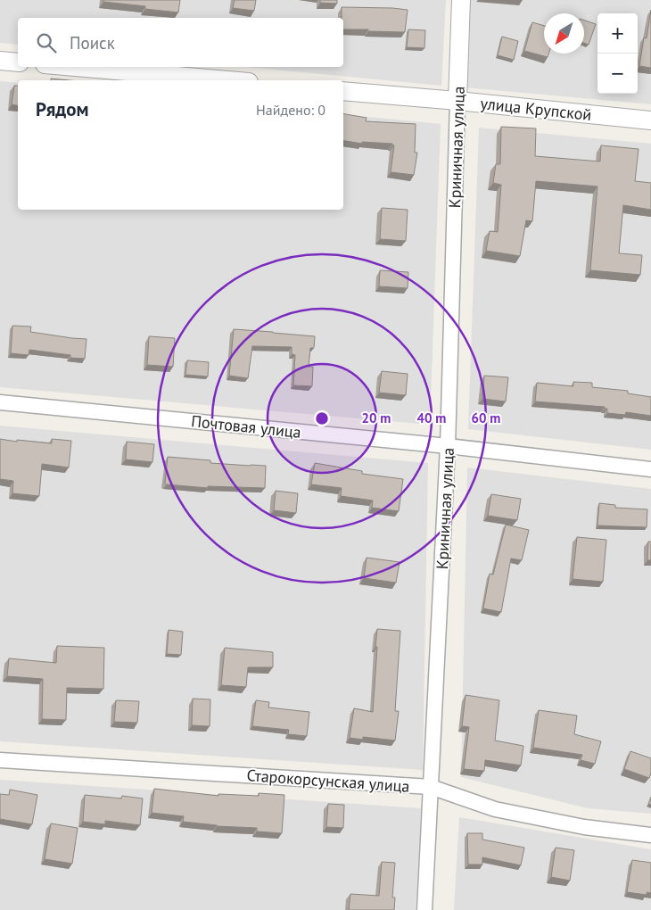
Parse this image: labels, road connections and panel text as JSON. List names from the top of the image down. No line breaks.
{"streets":{"street":["улица Крупской","Криничная улица","Почтовая улица","Старокорсунская улица"]},"crossings":[["улица Крупской","Криничная улица"],["Криничная улица","Почтовая улица"],["Криничная улица","Старокорсунская улица"]],"north":"bottom left","page":{"map_buttons":["+","−"],"search":"Поиск","heading":["Рядом","Найдено: 0"]},"rings":["20 m","40 m","60 m"]}
